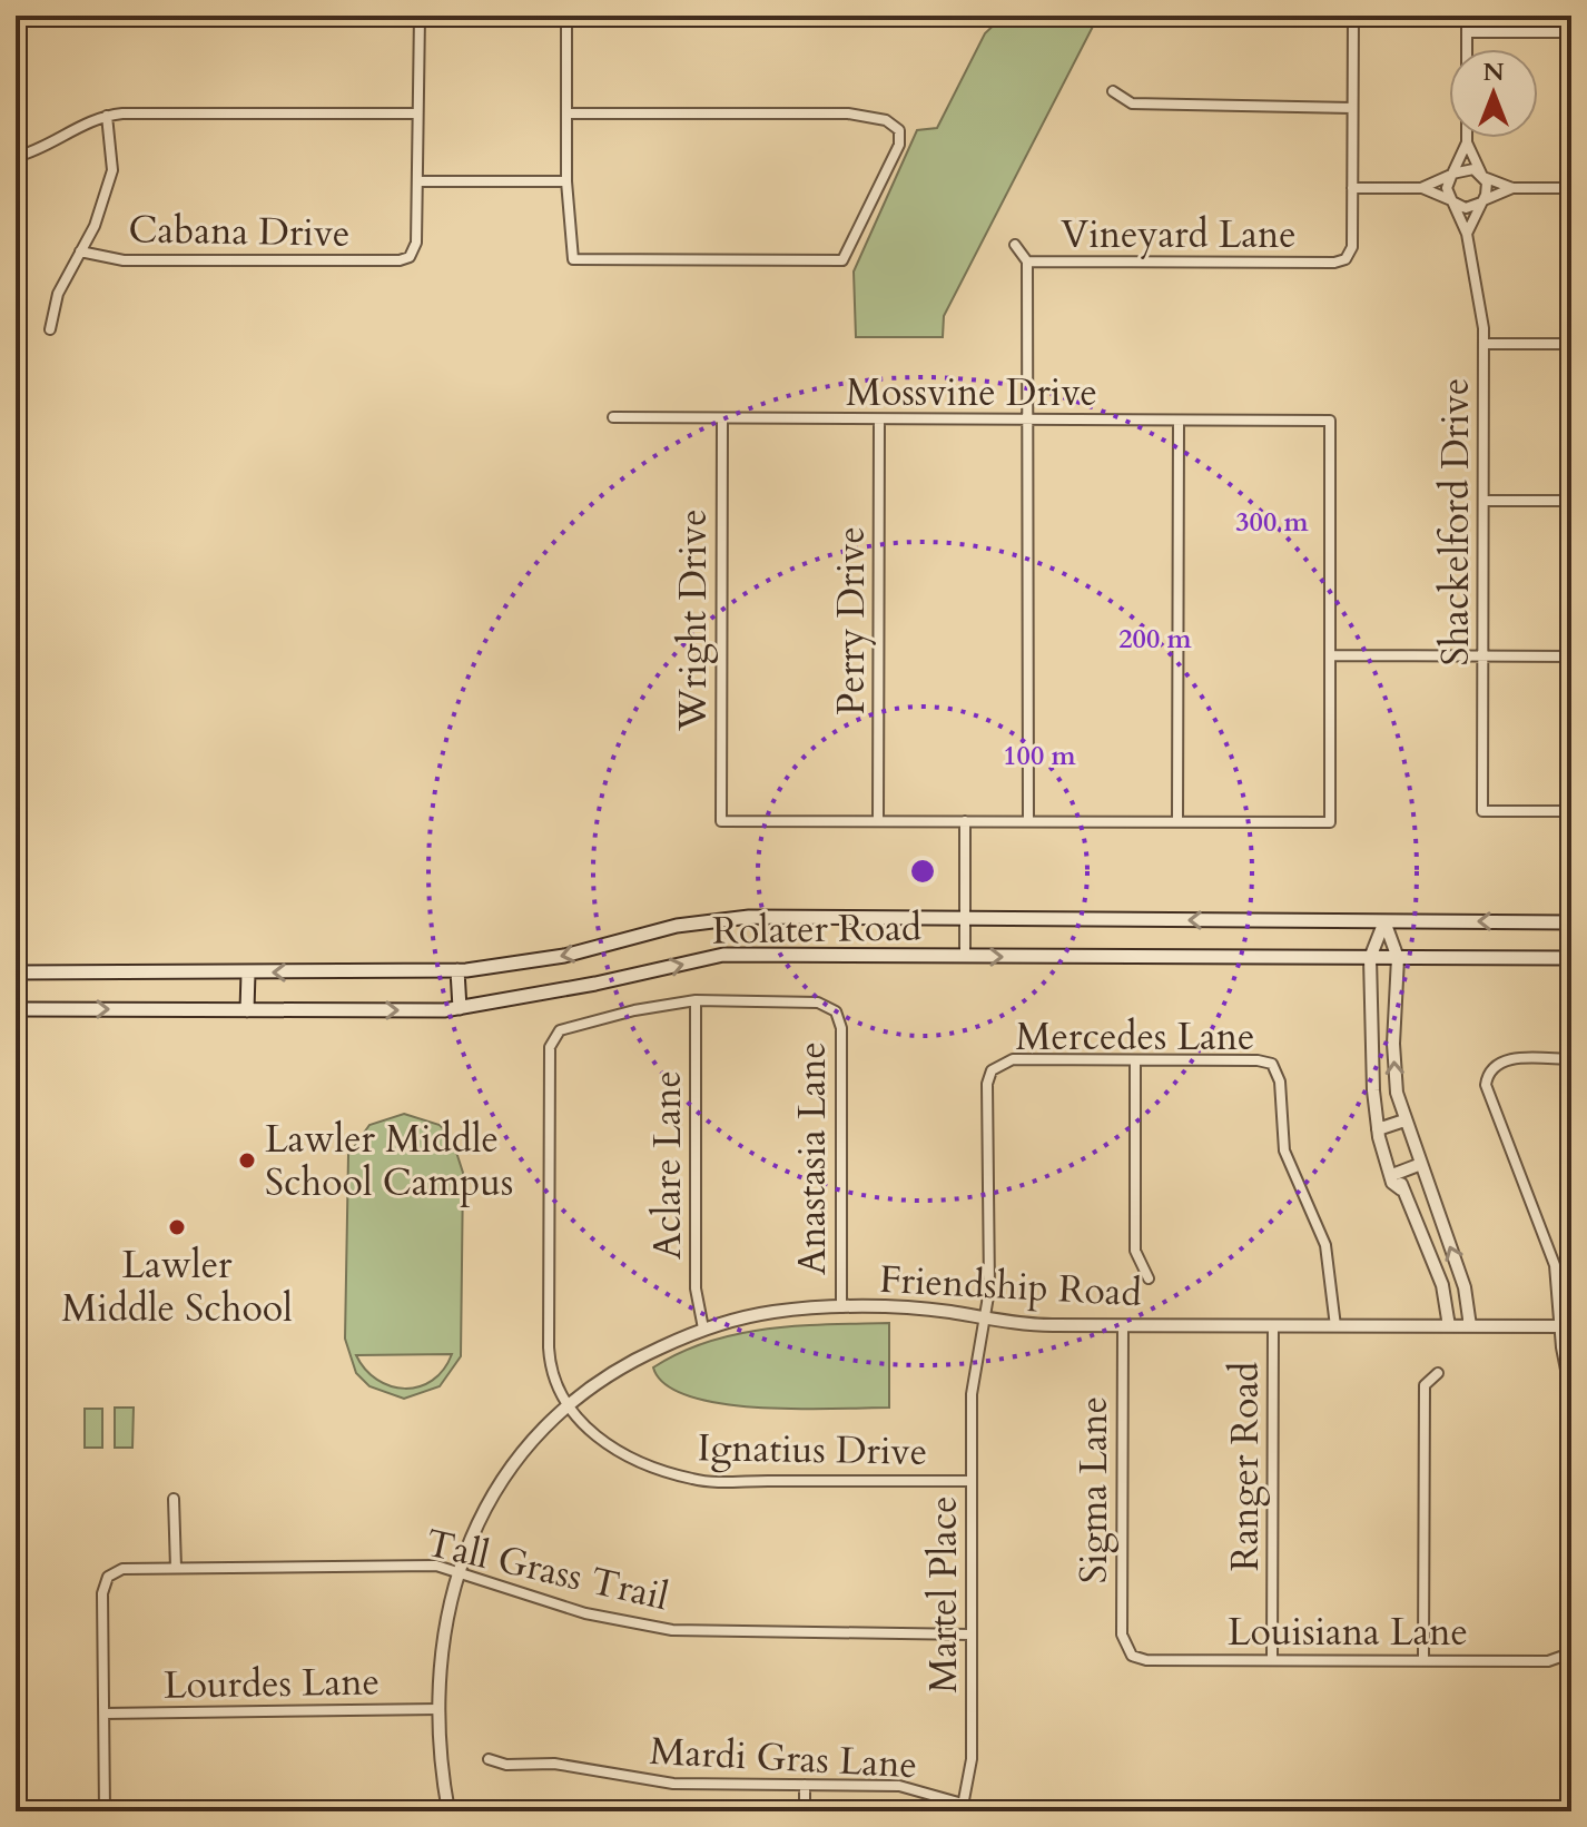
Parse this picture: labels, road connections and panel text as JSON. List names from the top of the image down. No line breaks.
{"streets":{"main road":["Rolater Road"],"street":["Cabana Drive","Vineyard Lane","Mossvine Drive","Shackelford Drive","Wright Drive","Perry Drive","Mercedes Lane","Anastasia Lane","Aclare Lane","Friendship Road","Ignatius Drive","Ranger Road","Sigma Lane","Tall Grass Trail","Martel Place","Louisiana Lane","Lourdes Lane","Mardi Gras Lane"]},"crossings":[["Mossvine Drive","Wright Drive"],["Mossvine Drive","Perry Drive"],["Wright Drive","Perry Drive"],["Mercedes Lane","Friendship Road"],["Mercedes Lane","Martel Place"],["Anastasia Lane","Aclare Lane"],["Anastasia Lane","Friendship Road"],["Aclare Lane","Friendship Road"],["Friendship Road","Ignatius Drive"],["Friendship Road","Ranger Road"],["Friendship Road","Sigma Lane"],["Friendship Road","Tall Grass Trail"],["Friendship Road","Martel Place"],["Friendship Road","Lourdes Lane"],["Ignatius Drive","Martel Place"],["Ranger Road","Louisiana Lane"],["Sigma Lane","Louisiana Lane"],["Tall Grass Trail","Martel Place"],["Tall Grass Trail","Lourdes Lane"],["Martel Place","Mardi Gras Lane"]],"places":["Lawler Middle School Campus","Lawler Middle School"],"north":"top","rings":["300 m","200 m","100 m"]}
